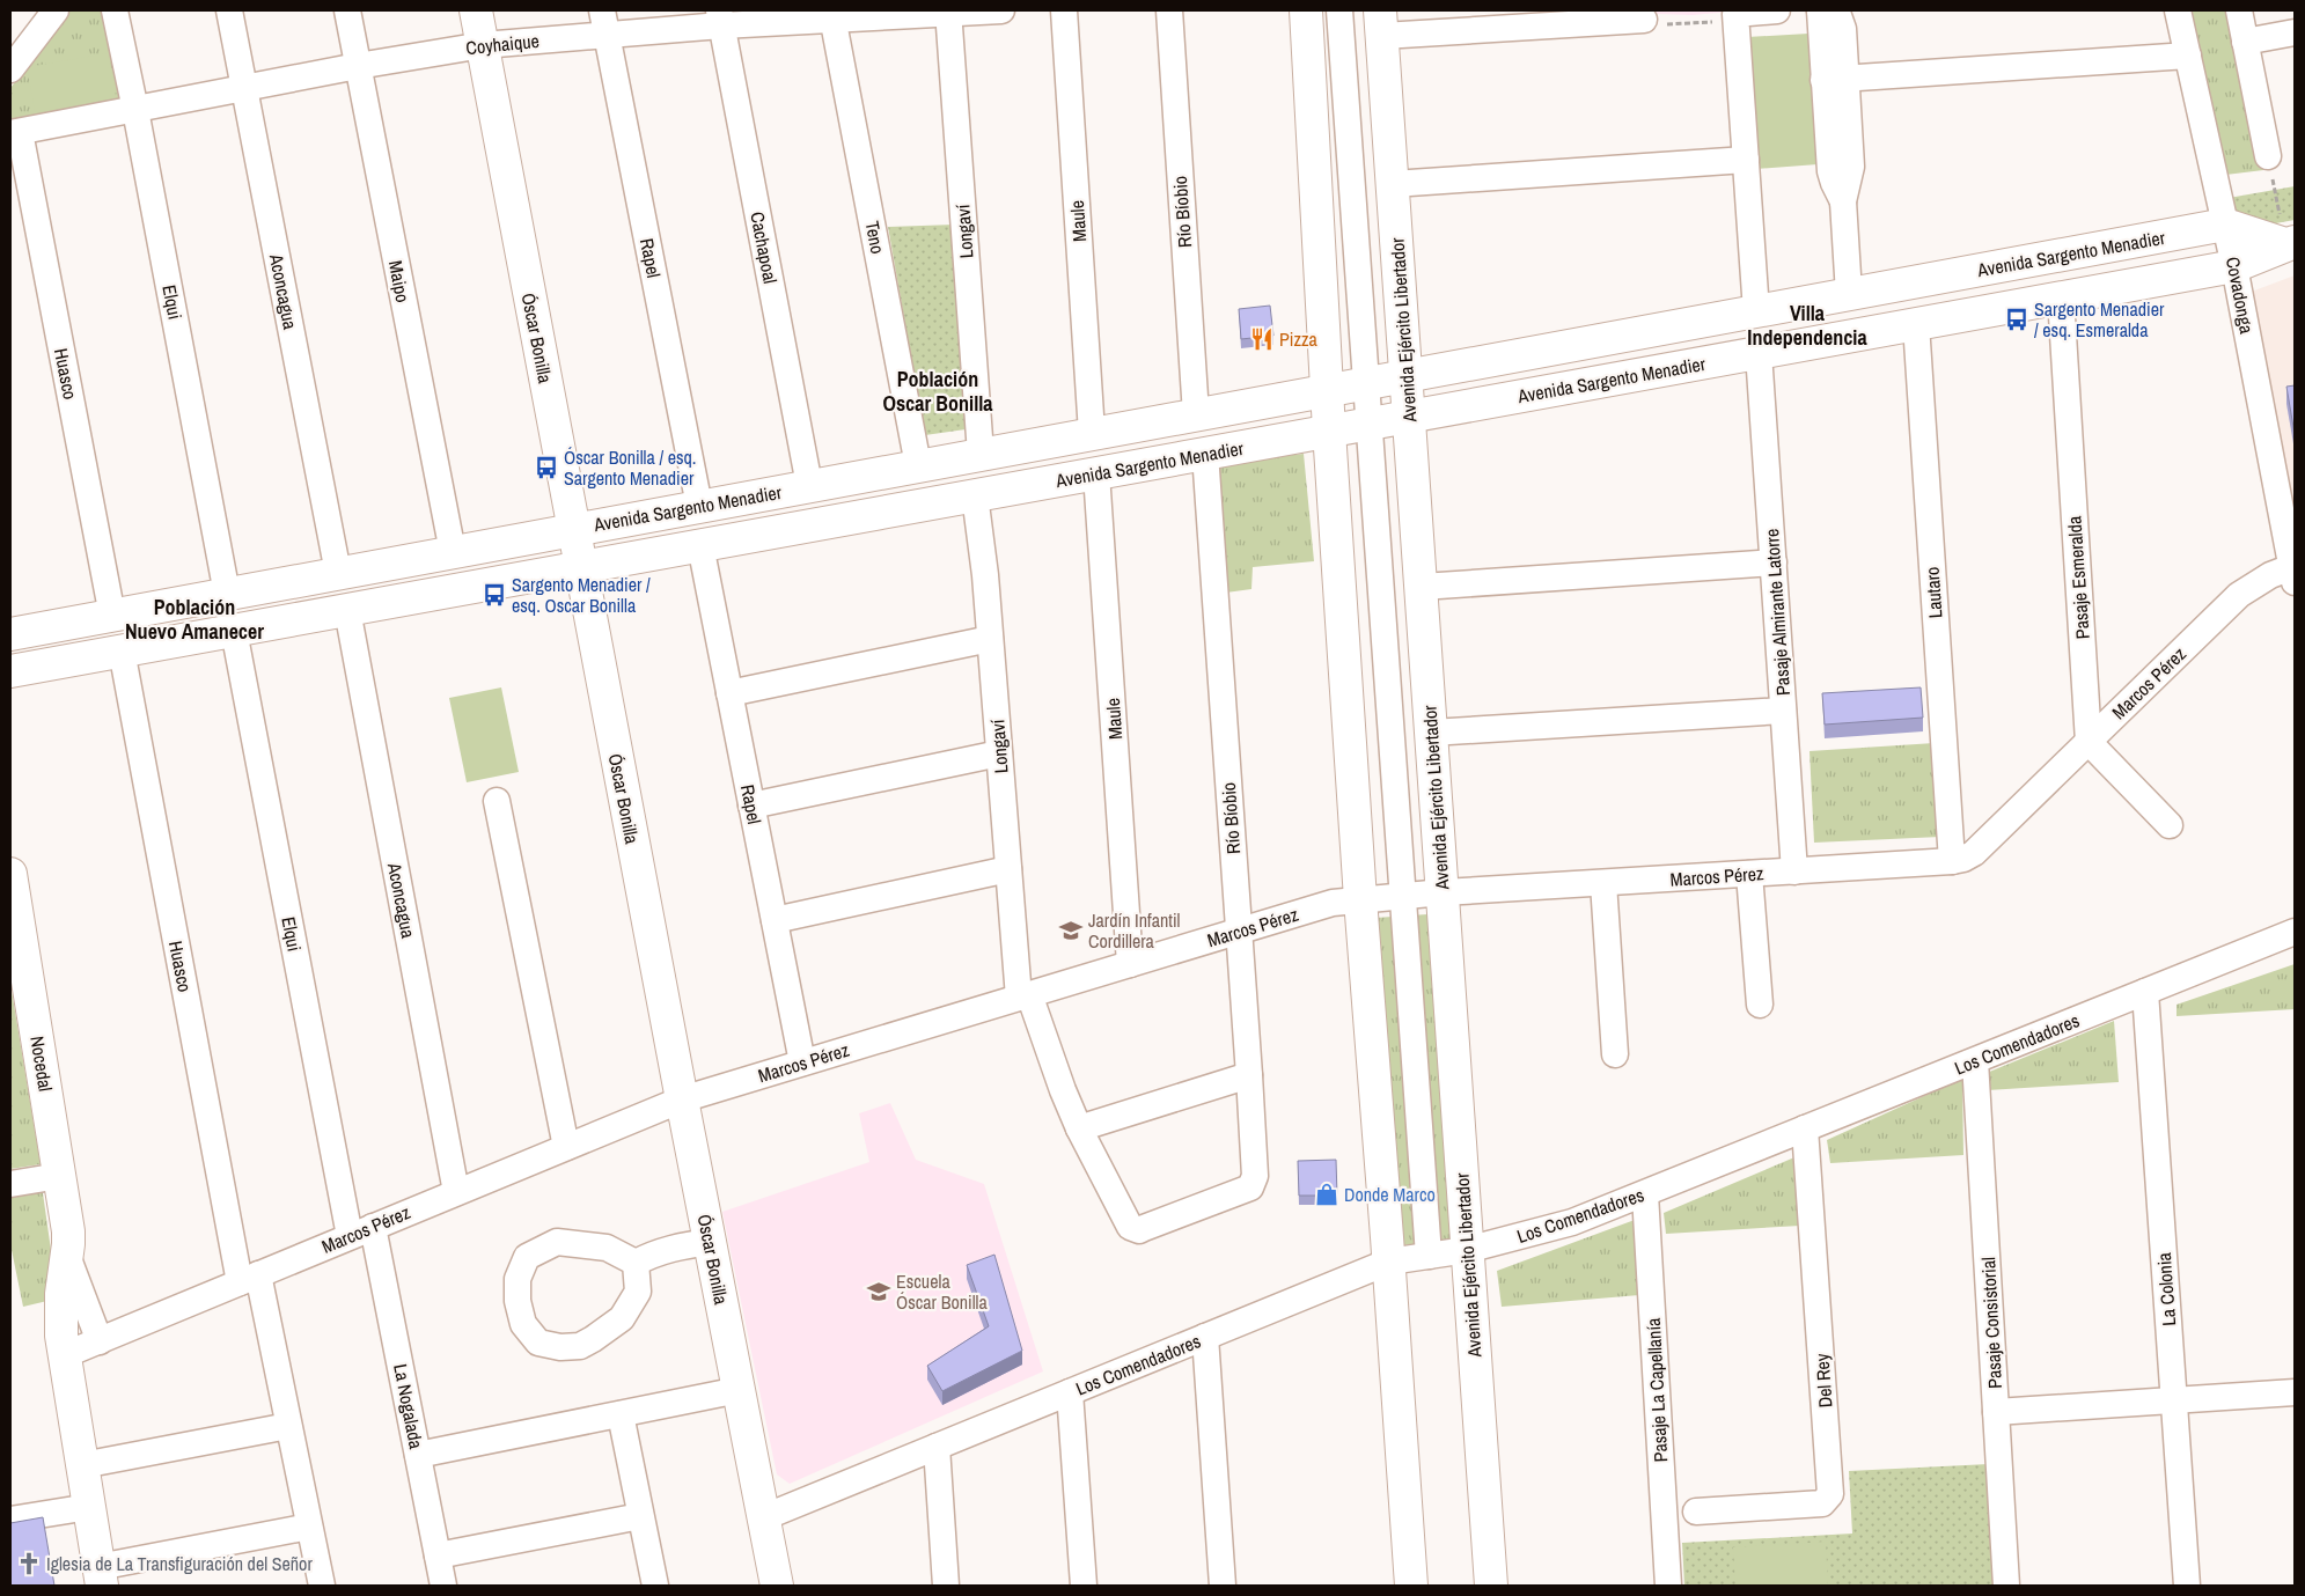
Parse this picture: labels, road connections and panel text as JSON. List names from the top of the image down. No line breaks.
{"streets":{"main road":["Avenida Sargento Menadier","Avenida Ejército Libertador","Óscar Bonilla","Nocedal"],"street":["Coyhaique","Río Bíobio","Maule","Longaví","Teno","Cachapoal","Rapel","Maipo","Aconcagua","Covadonga","Elqui","Huasco","Pasaje Esmeralda","Lautaro","Pasaje Almirante Latorre","Marcos Pérez","Los Comendadores","La Colonia","Pasaje Consistorial","Del Rey","Pasaje La Capellanía","La Nogalada"]},"crossings":[["Coyhaique","Longaví"],["Coyhaique","Teno"],["Coyhaique","Cachapoal"],["Coyhaique","Rapel"],["Coyhaique","Maipo"],["Coyhaique","Aconcagua"],["Coyhaique","Elqui"],["Coyhaique","Óscar Bonilla"],["Coyhaique","Huasco"],["Río Bíobio","Longaví"],["Río Bíobio","Avenida Sargento Menadier"],["Río Bíobio","Marcos Pérez"],["Maule","Avenida Sargento Menadier"],["Maule","Marcos Pérez"],["Longaví","Avenida Sargento Menadier"],["Longaví","Marcos Pérez"],["Teno","Avenida Sargento Menadier"],["Cachapoal","Avenida Sargento Menadier"],["Avenida Sargento Menadier","Rapel"],["Avenida Sargento Menadier","Maipo"],["Avenida Sargento Menadier","Aconcagua"],["Avenida Sargento Menadier","Covadonga"],["Avenida Sargento Menadier","Elqui"],["Avenida Sargento Menadier","Avenida Ejército Libertador"],["Avenida Sargento Menadier","Óscar Bonilla"],["Avenida Sargento Menadier","Huasco"],["Avenida Sargento Menadier","Pasaje Esmeralda"],["Avenida Sargento Menadier","Lautaro"],["Avenida Sargento Menadier","Pasaje Almirante Latorre"],["Rapel","Marcos Pérez"],["Aconcagua","Marcos Pérez"],["Covadonga","Marcos Pérez"],["Elqui","Marcos Pérez"],["Elqui","La Nogalada"],["Avenida Ejército Libertador","Marcos Pérez"],["Avenida Ejército Libertador","Los Comendadores"],["Óscar Bonilla","Marcos Pérez"],["Óscar Bonilla","Los Comendadores"],["Huasco","Marcos Pérez"],["Pasaje Esmeralda","Marcos Pérez"],["Lautaro","Marcos Pérez"],["Pasaje Almirante Latorre","Marcos Pérez"],["Marcos Pérez","Nocedal"],["Marcos Pérez","La Nogalada"],["Los Comendadores","La Colonia"],["Los Comendadores","Pasaje Consistorial"],["Los Comendadores","Del Rey"],["Los Comendadores","Pasaje La Capellanía"]],"districts":["Villa Independencia","Población Oscar Bonilla","Población Nuevo Amanecer"],"places":{"bus stop":["Sargento Menadier / esq. Esmeralda","Óscar Bonilla / esq. Sargento Menadier","Sargento Menadier / esq. Oscar Bonilla"],"restaurant":["Pizza"],"school or university":["Jardín Infantil Cordillera","Escuela Óscar Bonilla"],"shop":["Donde Marco"],"church":["Iglesia de La Transfiguración del Señor"]}}
